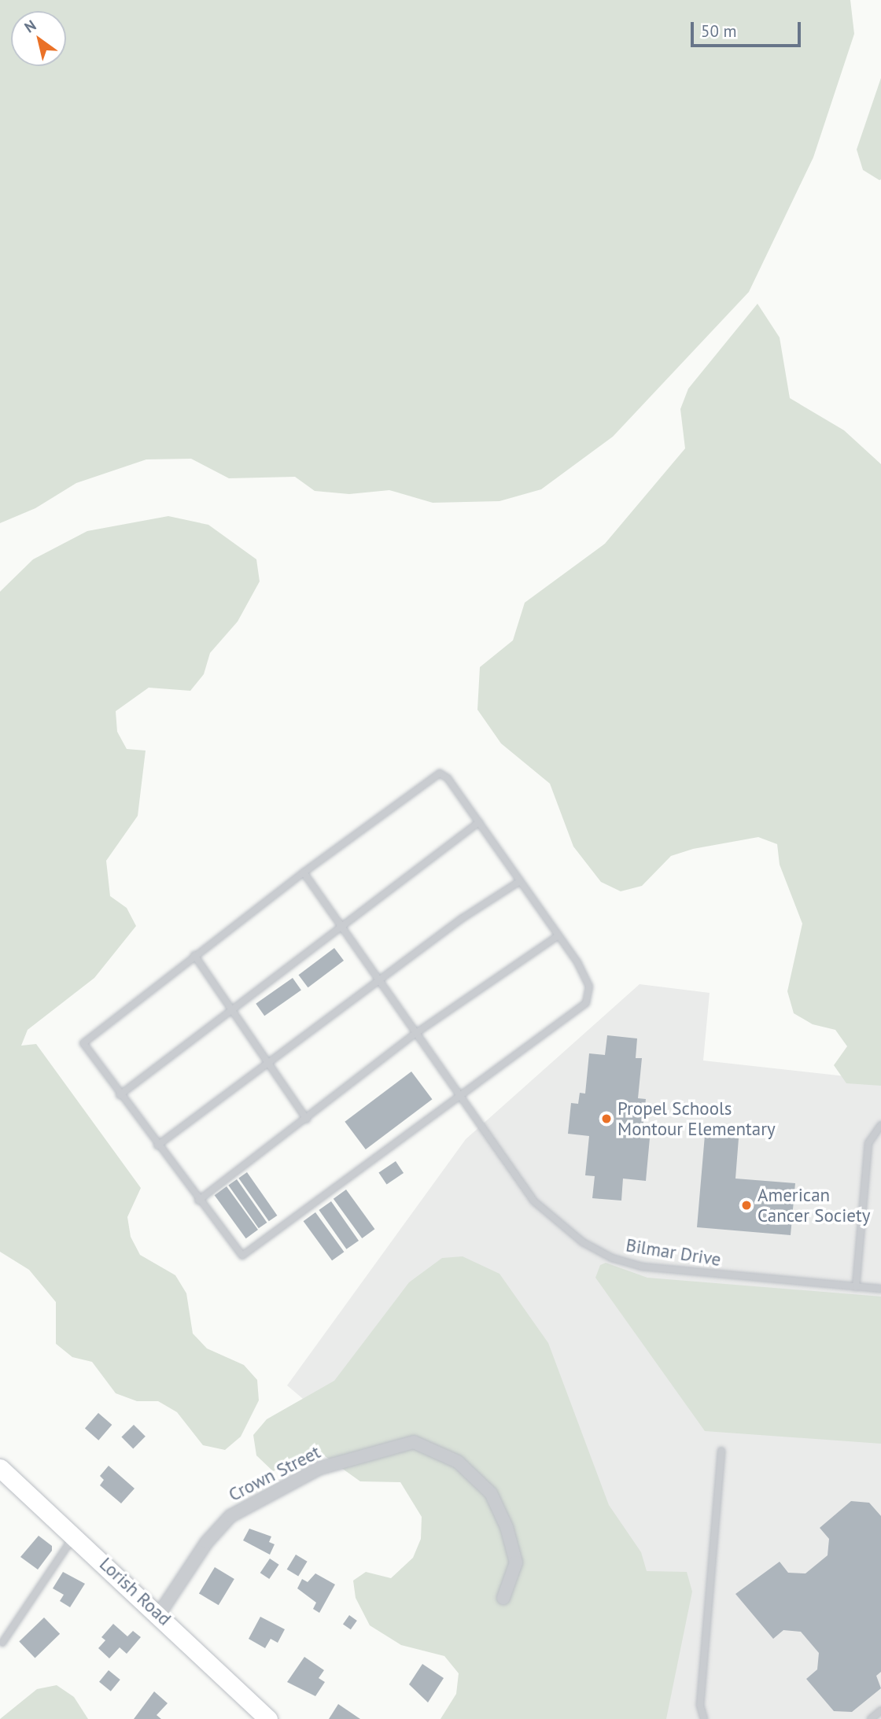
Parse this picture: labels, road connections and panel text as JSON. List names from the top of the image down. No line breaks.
{"streets":{"street":["Crown Street","Lorish Road"],"lane":["Bilmar Drive"]},"crossings":[["Crown Street","Lorish Road"]],"places":["Propel Schools Montour Elementary","American Cancer Society"],"scale_bar":"50 m","north":"top left"}
